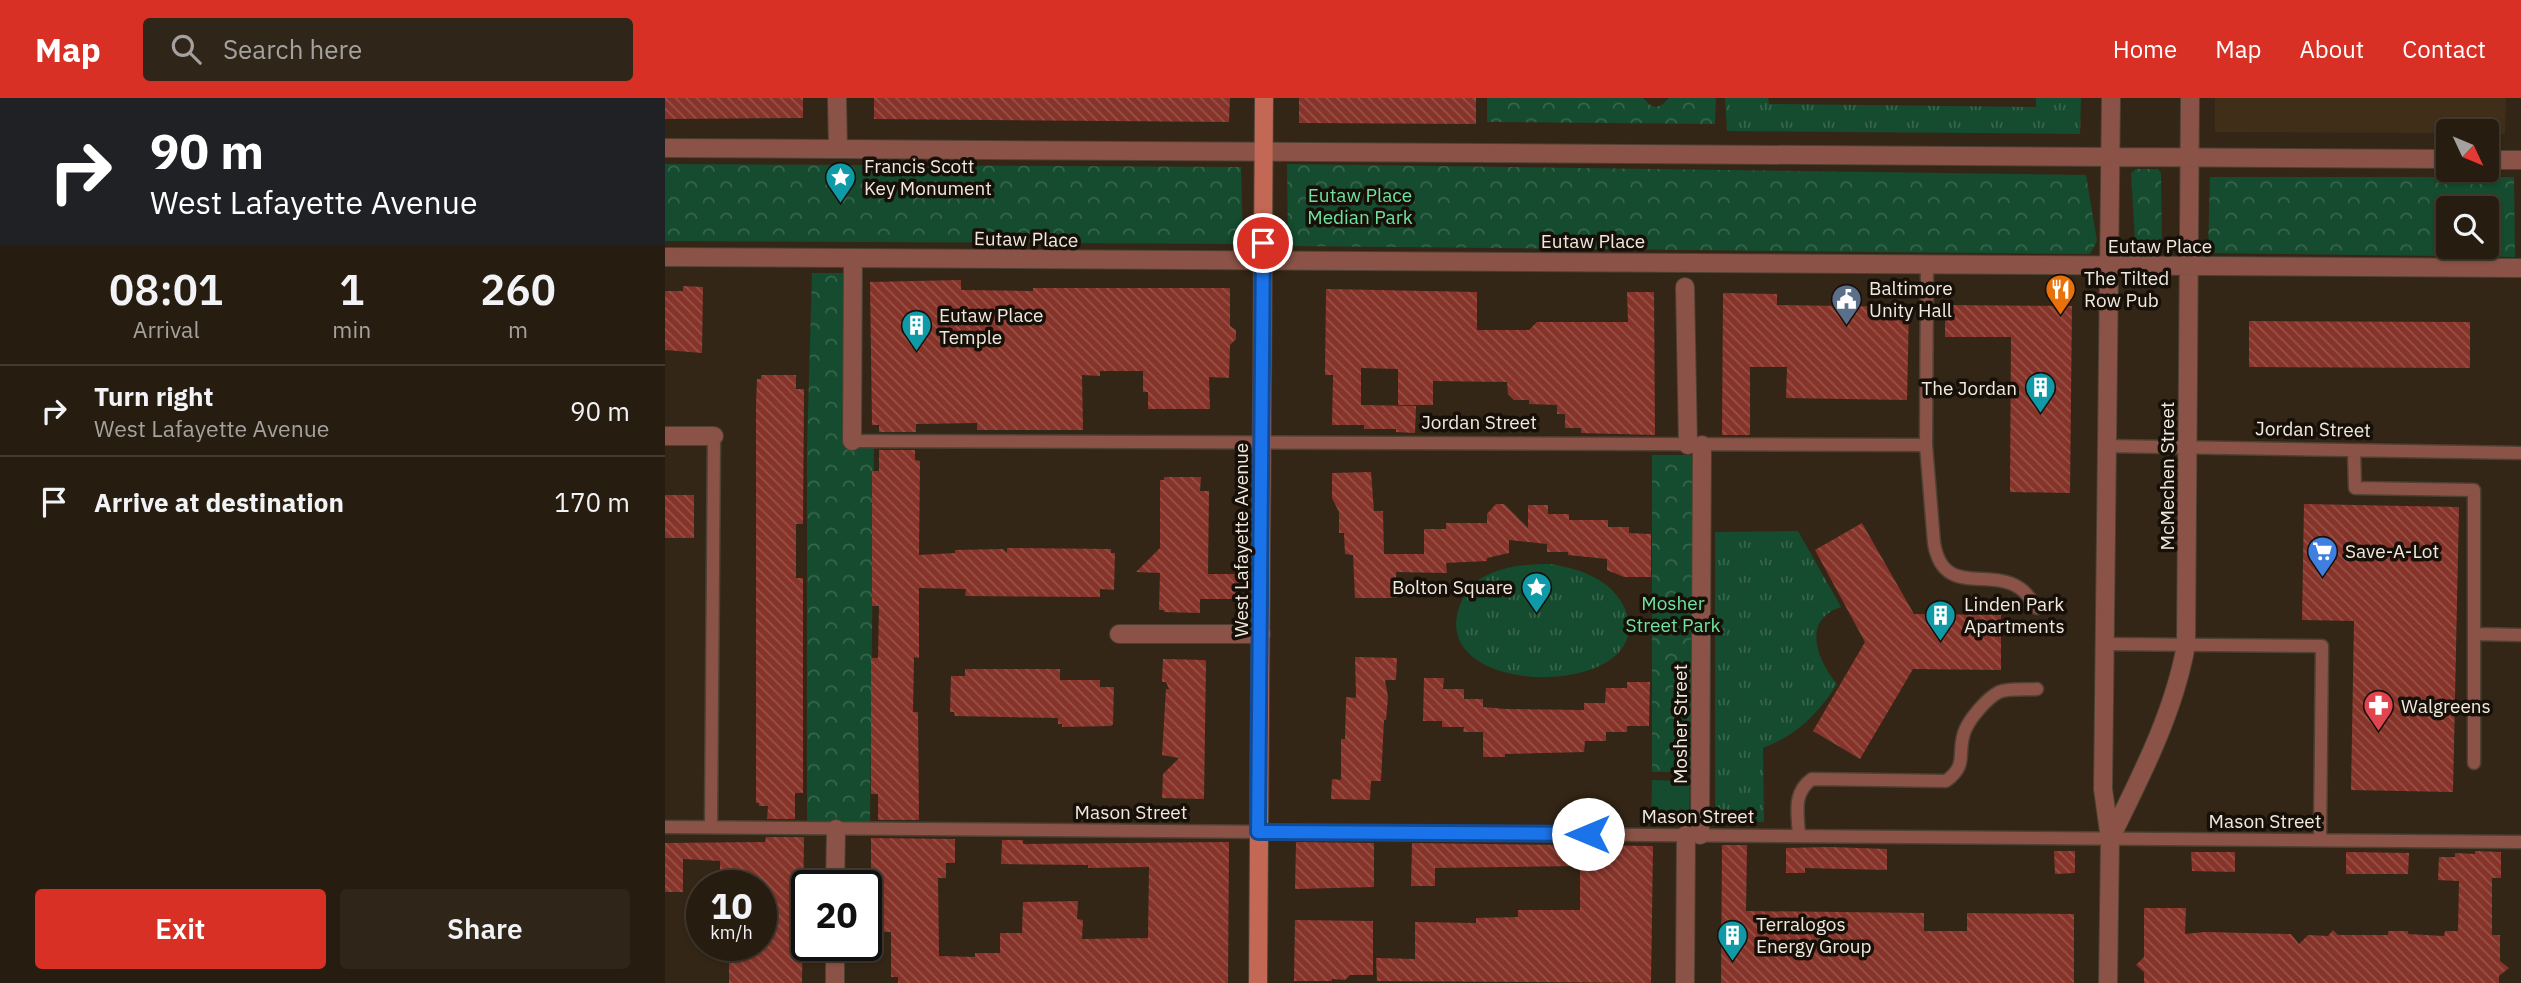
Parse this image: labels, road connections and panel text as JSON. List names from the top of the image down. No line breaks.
{"streets":{"main road":["West Lafayette Avenue"],"street":["Eutaw Place","McMechen Street","Mosher Street"],"lane":["Jordan Street","Mason Street"]},"crossings":[["Eutaw Place","McMechen Street"],["Eutaw Place","West Lafayette Avenue"],["Jordan Street","McMechen Street"],["Jordan Street","West Lafayette Avenue"],["Jordan Street","Mosher Street"],["McMechen Street","Mason Street"],["West Lafayette Avenue","Mason Street"],["Mosher Street","Mason Street"]],"parks":["Eutaw Place Median Park","Mosher Street Park"],"places":{"place":["Francis Scott Key Monument","Bolton Square"],"restaurant":["The Tilted Row Pub"],"public building":["Baltimore Unity Hall"],"building":["Eutaw Place Temple","The Jordan","Linden Park Apartments","Terralogos Energy Group"],"supermarket":["Save-A-Lot"],"pharmacy":["Walgreens"]},"north":"bottom right","page":{"header":"Map","search":"Search here","nav":["Home","Map","About","Contact"],"turn":["90 m","West Lafayette Avenue"],"eta":["08:01","Arrival","1","min","260","m"],"list":[{"name":"Turn right","note":"West Lafayette Avenue","value":"90 m"},{"name":"Arrive at destination","value":"170 m"}],"speed":"10 km/h","limit":"20","buttons":["Exit","Share"]}}
